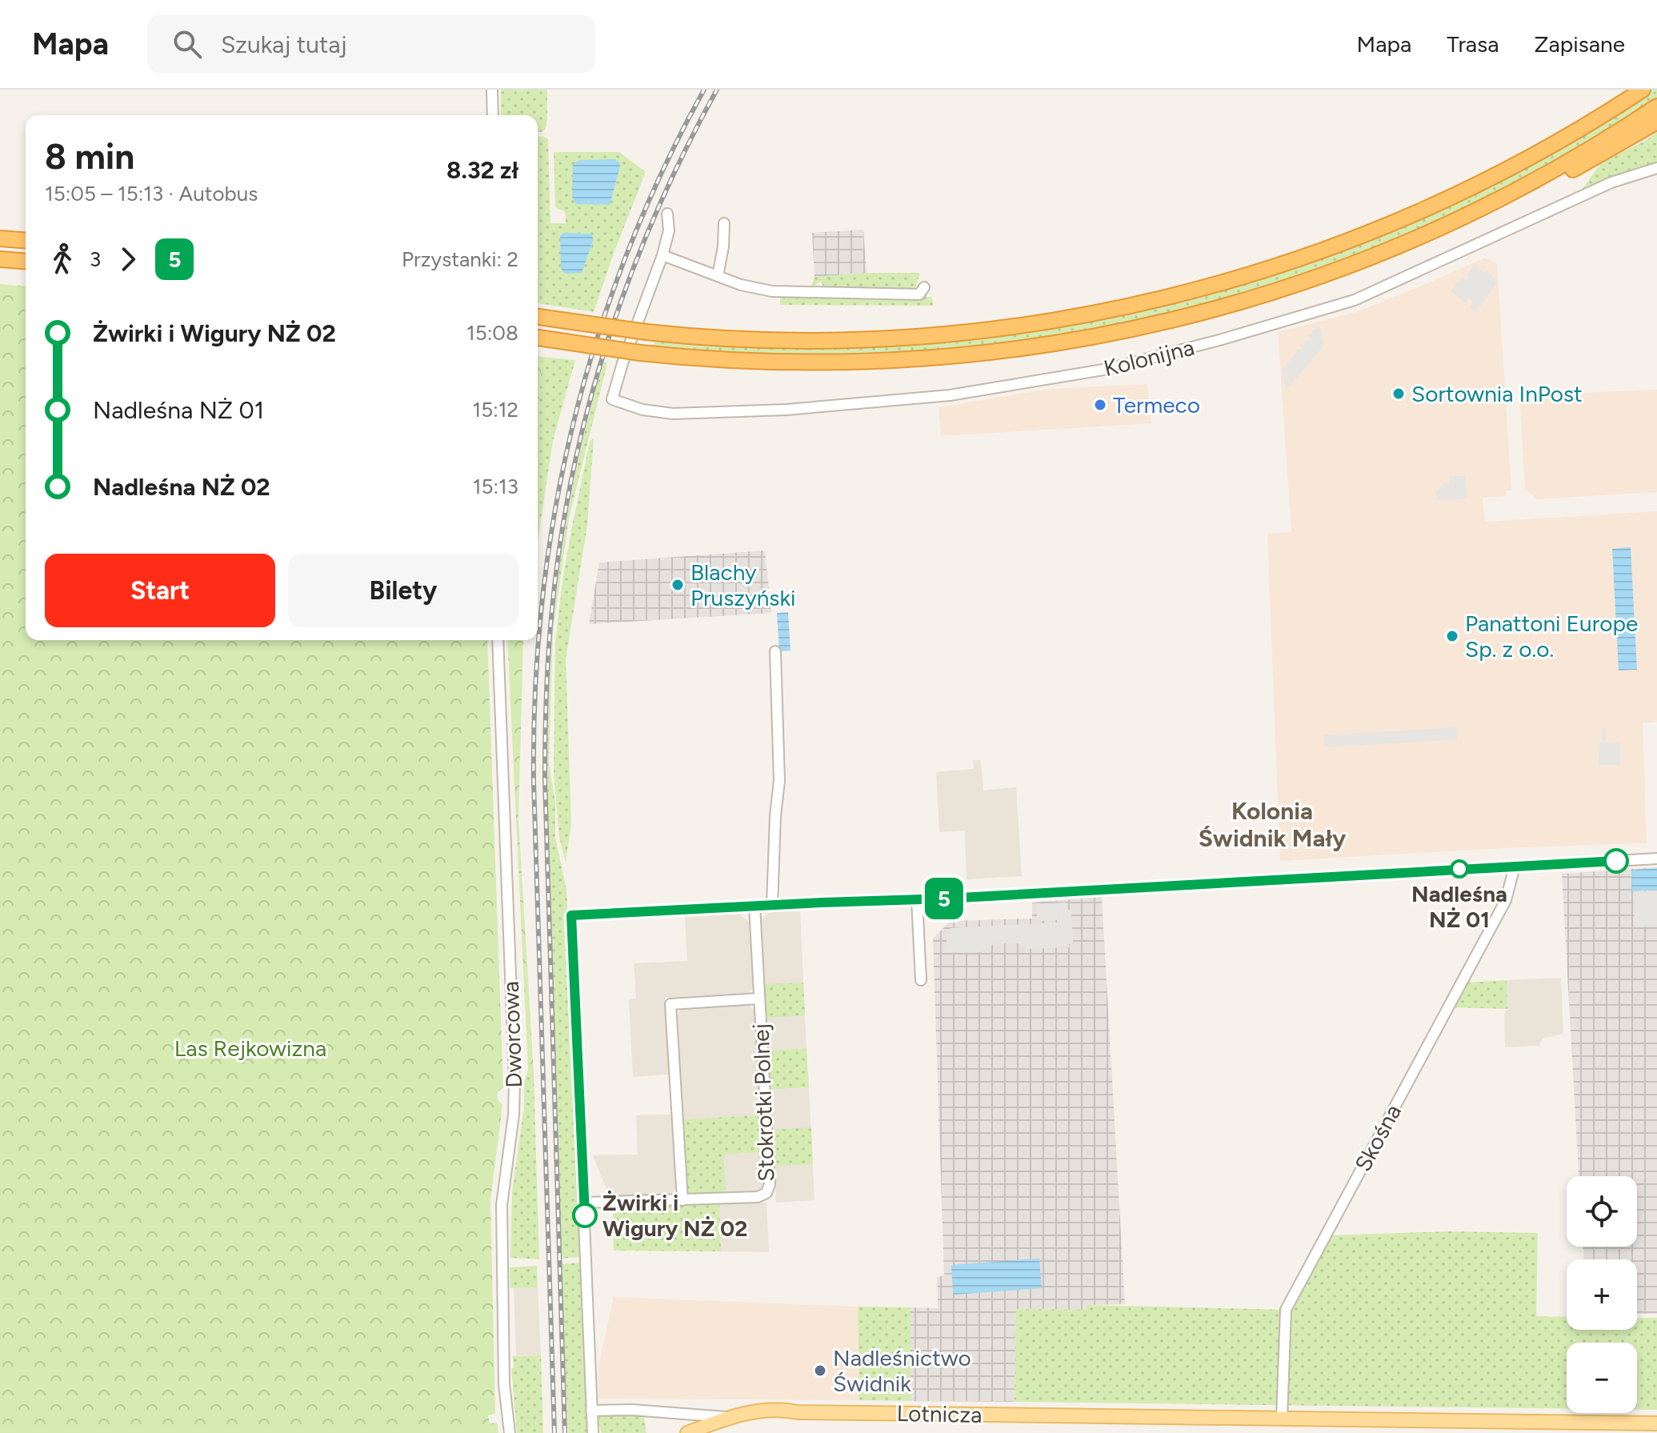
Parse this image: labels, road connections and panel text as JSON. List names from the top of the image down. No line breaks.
{"streets":{"main road":["Lotnicza"],"street":["Kolonijna","Dworcowa","Stokrotki Polnej","Skośna"]},"crossings":[["Skośna","Lotnicza"]],"districts":["Kolonia Świdnik Mały"],"parks":["Las Rejkowizna"],"places":["Sortownia InPost","Termeco","Blachy Pruszyński","Panattoni Europe Sp. z o.o.","Nadleśna NŻ 01","Żwirki i Wigury NŻ 02","Nadleśnictwo Świdnik"],"lines":["bus line 5"],"page":{"header":"Mapa","search":"Szukaj tutaj","nav":["Mapa","Trasa","Zapisane"],"on_map":"5","heading":["8 min","15:05 – 15:13 · Autobus","8.32 zł"],"legs":["3","5","Przystanki: 2"],"list":[{"name":"Żwirki i Wigury NŻ 02","value":"15:08"},{"name":"Nadleśna NŻ 01","value":"15:12"},{"name":"Nadleśna NŻ 02","value":"15:13"}],"buttons":["Start","Bilety"],"map_buttons":["+","−"]}}
